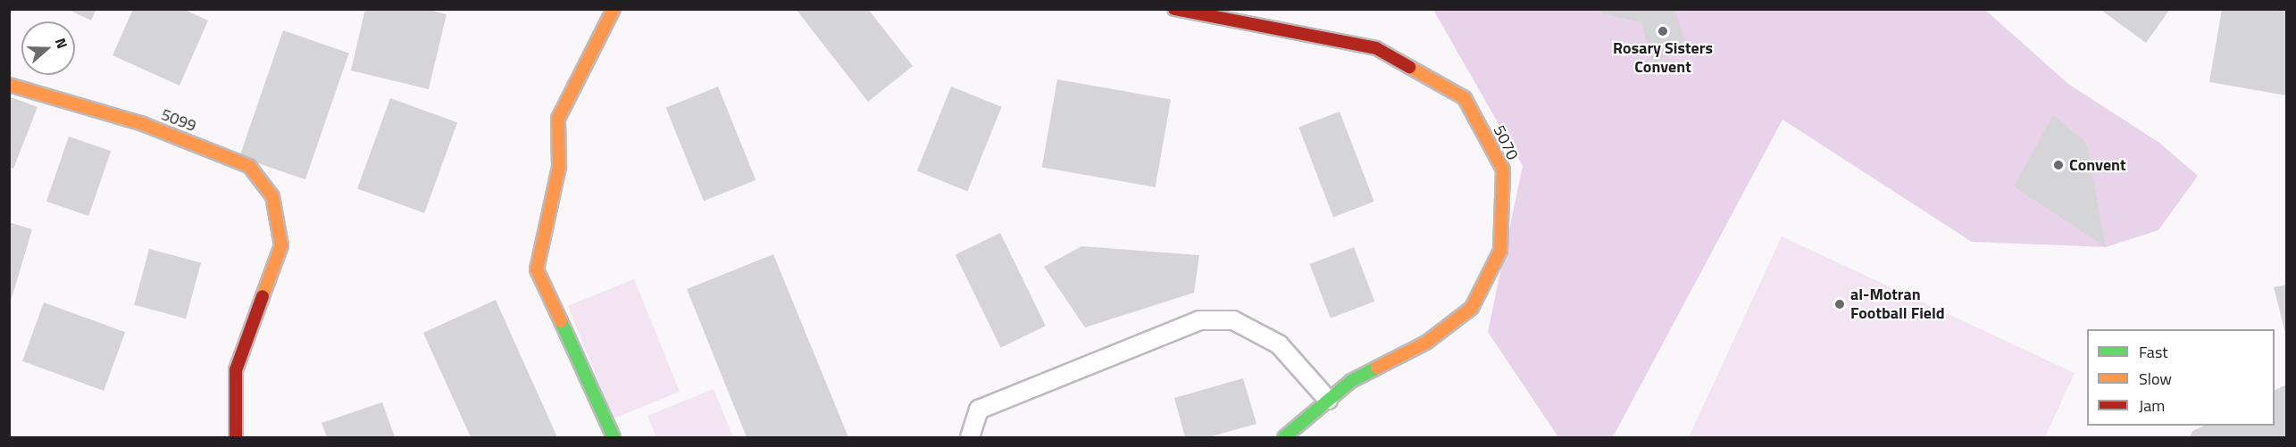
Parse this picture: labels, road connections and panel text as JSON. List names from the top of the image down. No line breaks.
{"streets":{"street":["5099","5070"]},"places":["Rosary Sisters Convent","Convent","al-Motran Football Field"],"legend":["Fast","Slow","Jam"],"north":"right"}
